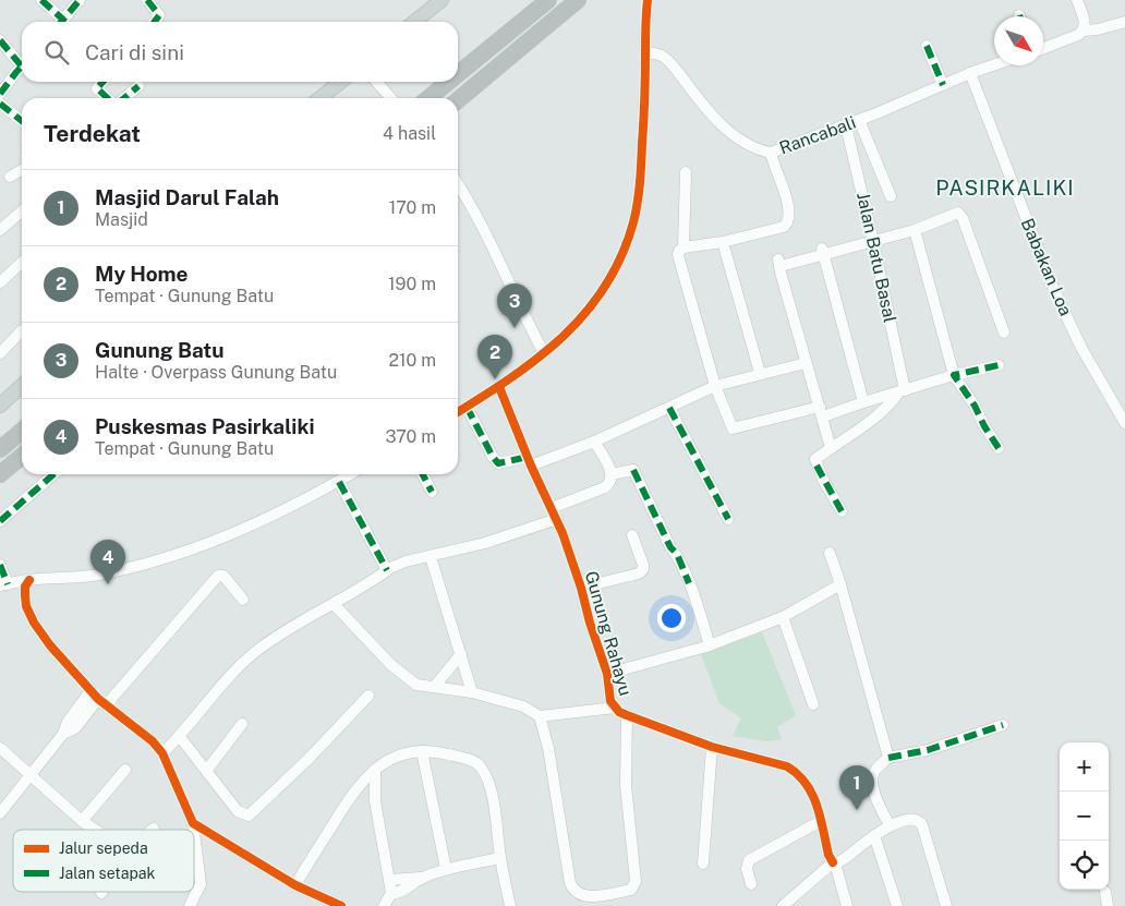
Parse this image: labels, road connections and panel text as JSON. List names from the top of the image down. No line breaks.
{"streets":{"street":["Rancabali","Jalan Batu Basal","Babakan Loa","Gunung Rahayu"]},"crossings":[["Rancabali","Jalan Batu Basal"],["Rancabali","Babakan Loa"]],"districts":["PASIRKALIKI"],"legend":["Jalur sepeda","Jalan setapak"],"north":"bottom right","page":{"search":"Cari di sini","heading":["Terdekat","4 hasil"],"list":[{"mark":"1","name":"Masjid Darul Falah","note":"Masjid","value":"170 m"},{"mark":"2","name":"My Home","note":"Tempat · Gunung Batu","value":"190 m"},{"mark":"3","name":"Gunung Batu","note":"Halte · Overpass Gunung Batu","value":"210 m"},{"mark":"4","name":"Puskesmas Pasirkaliki","note":"Tempat · Gunung Batu","value":"370 m"}],"pins":["3","2","4","1"],"map_buttons":["+","−"]}}
